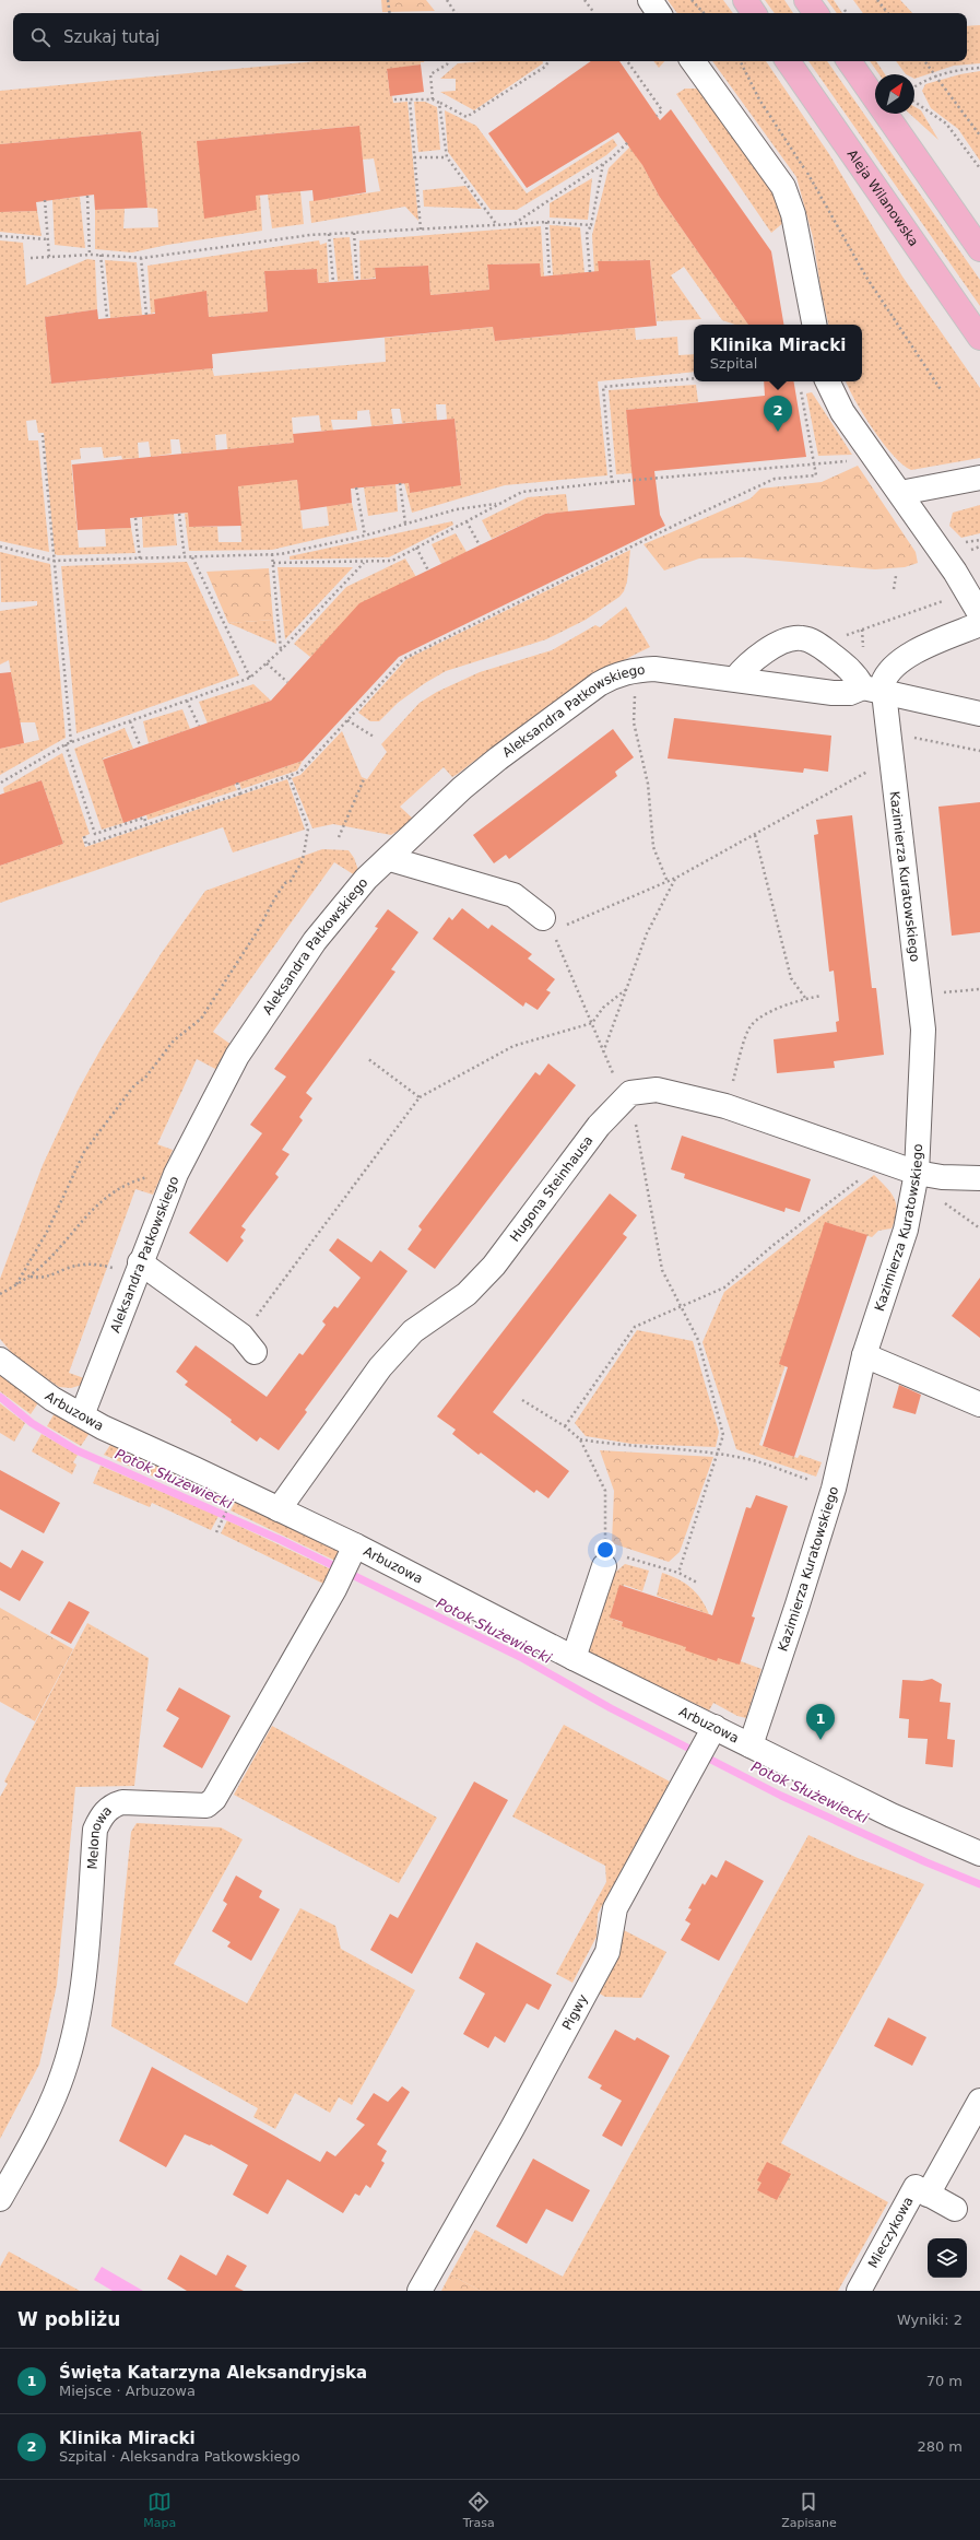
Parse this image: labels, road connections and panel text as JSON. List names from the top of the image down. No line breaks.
{"streets":{"main road":["Aleja Wilanowska"],"street":["Aleksandra Patkowskiego","Kazimierza Kuratowskiego","Hugona Steinhausa","Arbuzowa","Melonowa","Pigwy","Mieczykowa"]},"crossings":[["Aleksandra Patkowskiego","Kazimierza Kuratowskiego"],["Aleksandra Patkowskiego","Arbuzowa"],["Kazimierza Kuratowskiego","Arbuzowa"],["Hugona Steinhausa","Arbuzowa"],["Arbuzowa","Melonowa"],["Arbuzowa","Pigwy"]],"water":["Potok Służewiecki"],"north":"top right","page":{"search":"Szukaj tutaj","popup":["Klinika Miracki","Szpital"],"pins":["2","1"],"heading":["W pobliżu","Wyniki: 2"],"list":[{"mark":"1","name":"Święta Katarzyna Aleksandryjska","note":"Miejsce · Arbuzowa","value":"70 m"},{"mark":"2","name":"Klinika Miracki","note":"Szpital · Aleksandra Patkowskiego","value":"280 m"}],"nav":["Mapa","Trasa","Zapisane"]}}
